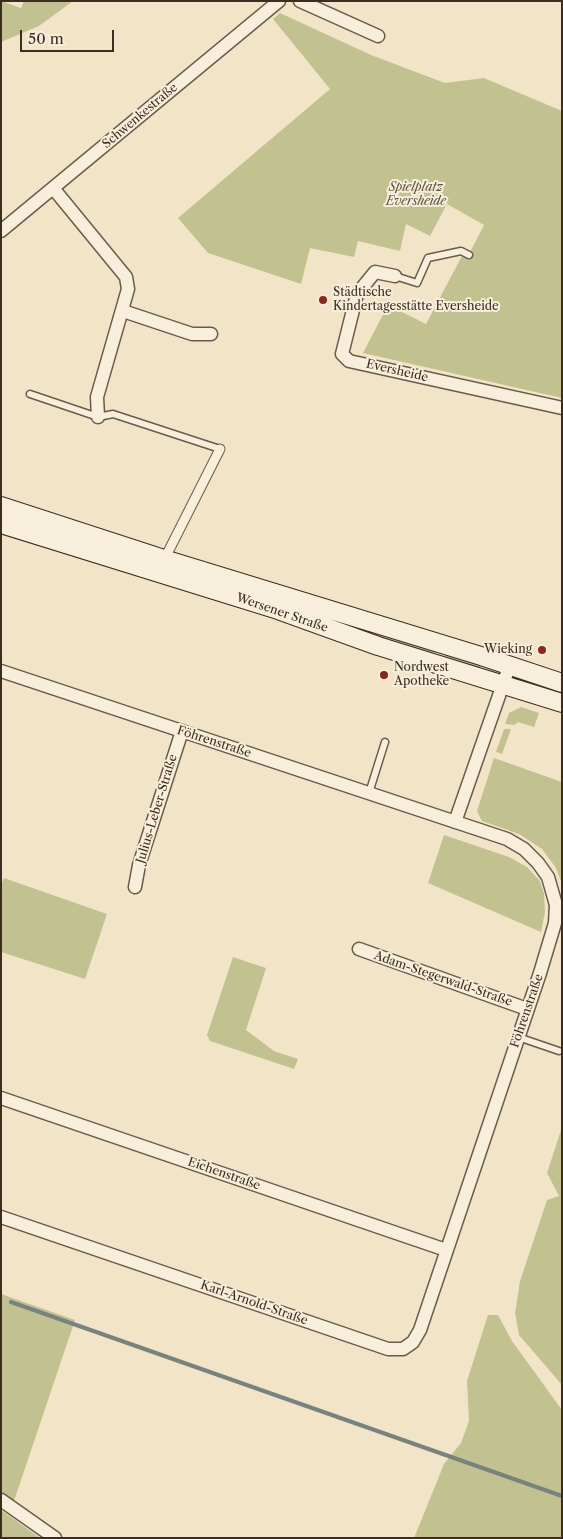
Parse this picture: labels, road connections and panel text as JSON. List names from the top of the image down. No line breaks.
{"streets":{"main road":["Wersener Straße"],"street":["Schwenkestraße","Eversheide","Föhrenstraße","Julius-Leber-Straße","Adam-Stegerwald-Straße","Eichenstraße","Karl-Arnold-Straße"]},"crossings":[["Föhrenstraße","Julius-Leber-Straße"],["Föhrenstraße","Adam-Stegerwald-Straße"],["Föhrenstraße","Eichenstraße"],["Föhrenstraße","Karl-Arnold-Straße"],["Eichenstraße","Karl-Arnold-Straße"]],"parks":["Spielplatz Eversheide"],"places":["Städtische Kindertagesstätte Eversheide","Wieking","Nordwest Apotheke"],"scale_bar":"50 m"}
